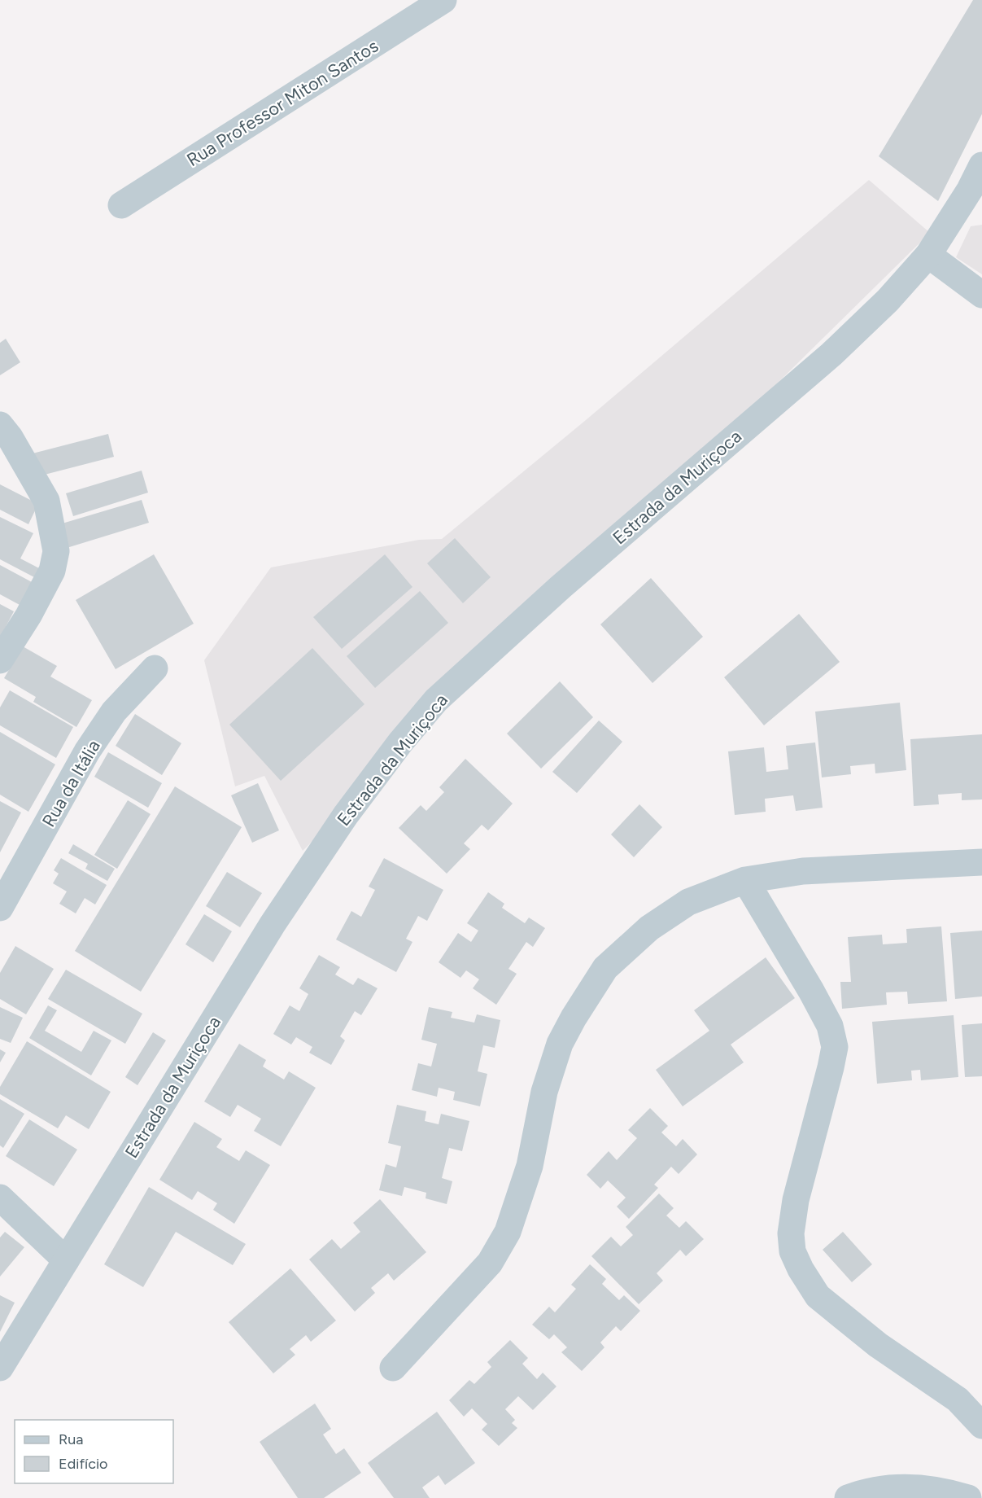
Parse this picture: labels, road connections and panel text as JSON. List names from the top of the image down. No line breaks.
{"streets":{"street":["Rua Professor Miton Santos","Estrada da Muriçoca","Rua da Itália"]},"legend":["Rua","Edifício"]}
